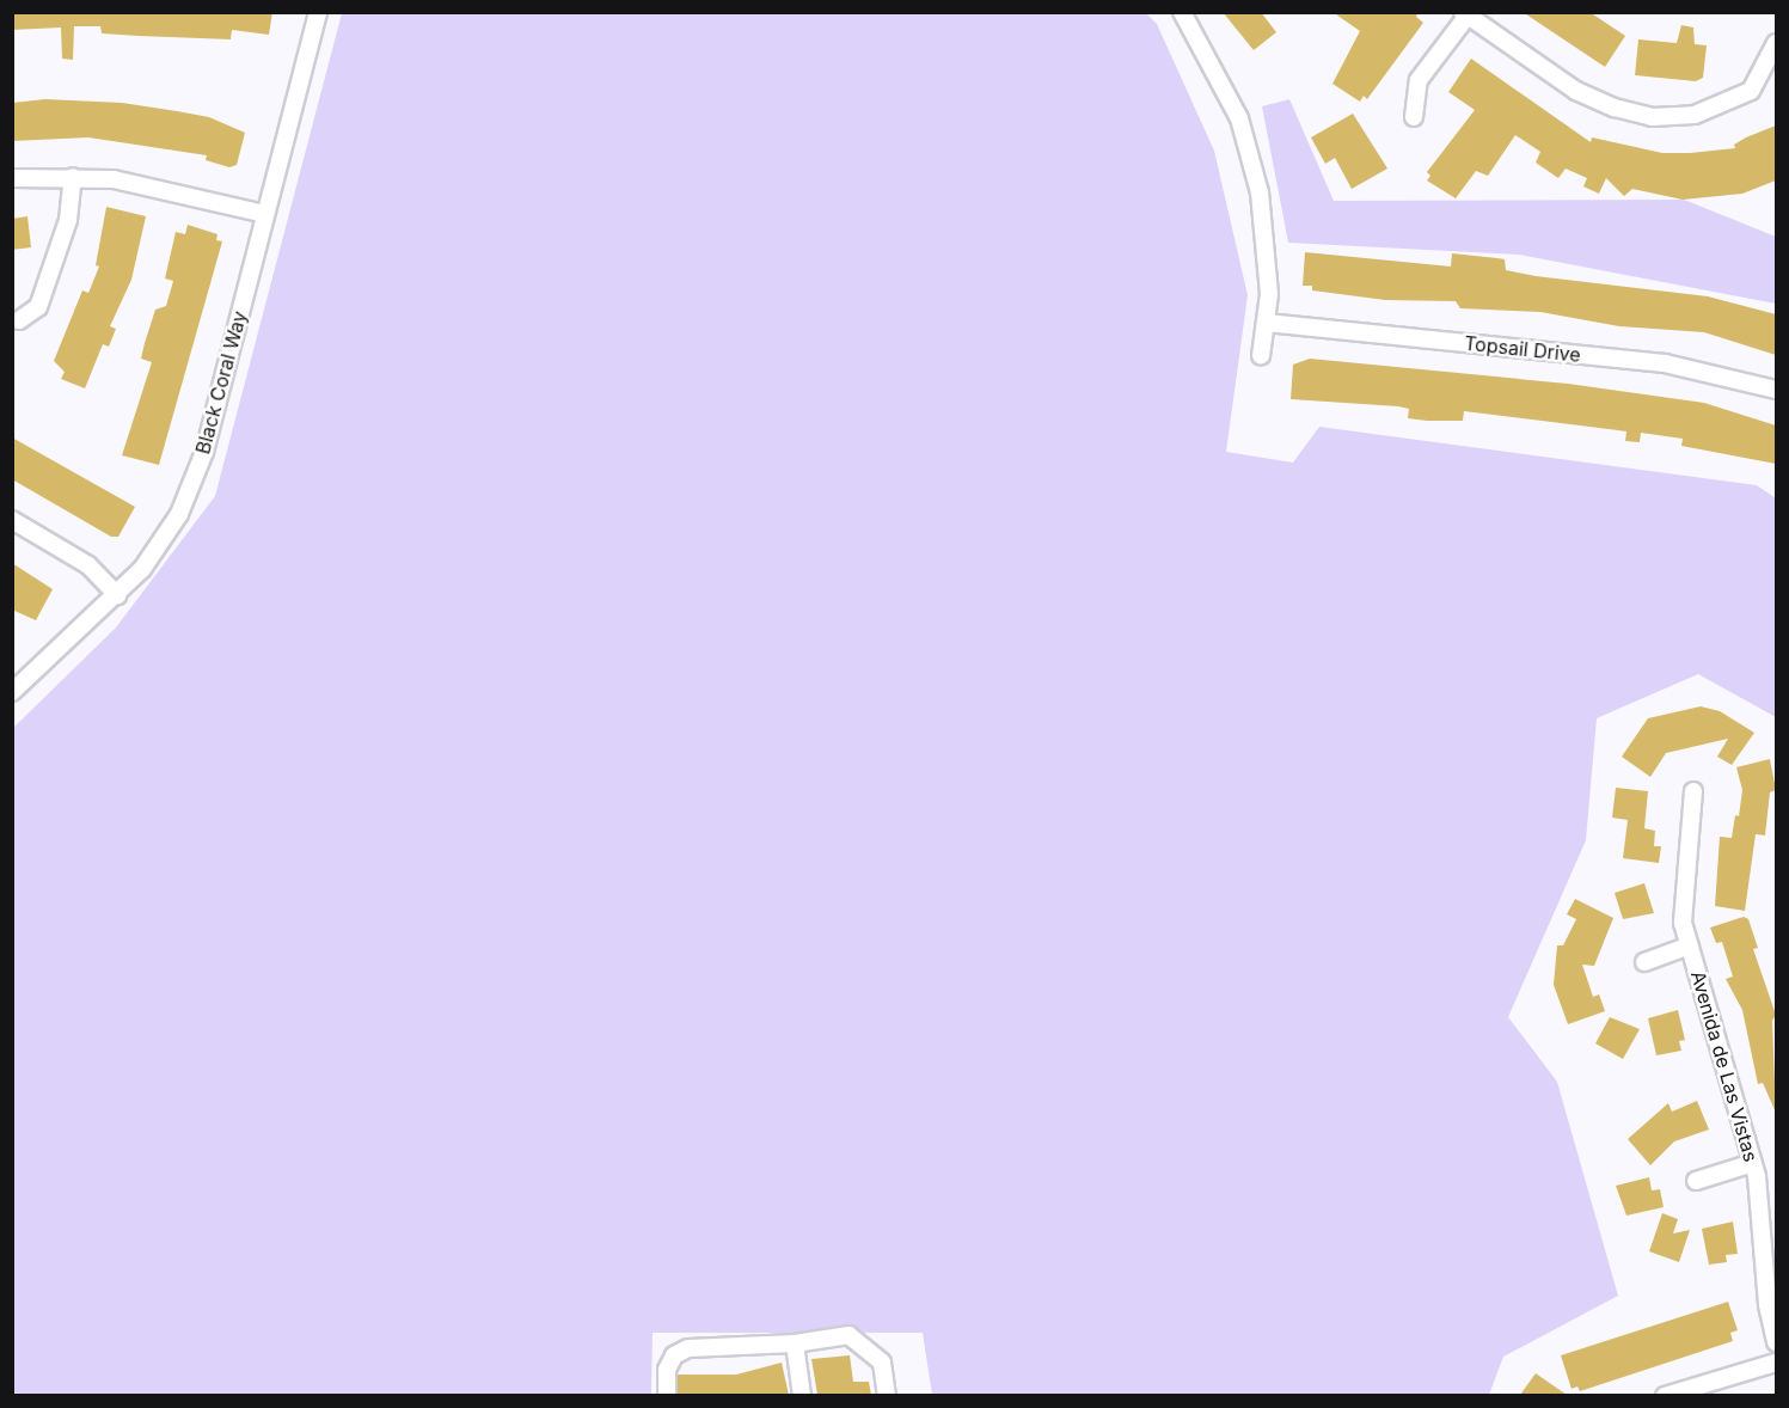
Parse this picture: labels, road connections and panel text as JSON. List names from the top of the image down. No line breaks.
{"streets":{"street":["Topsail Drive","Black Coral Way","Avenida de Las Vistas"]}}
